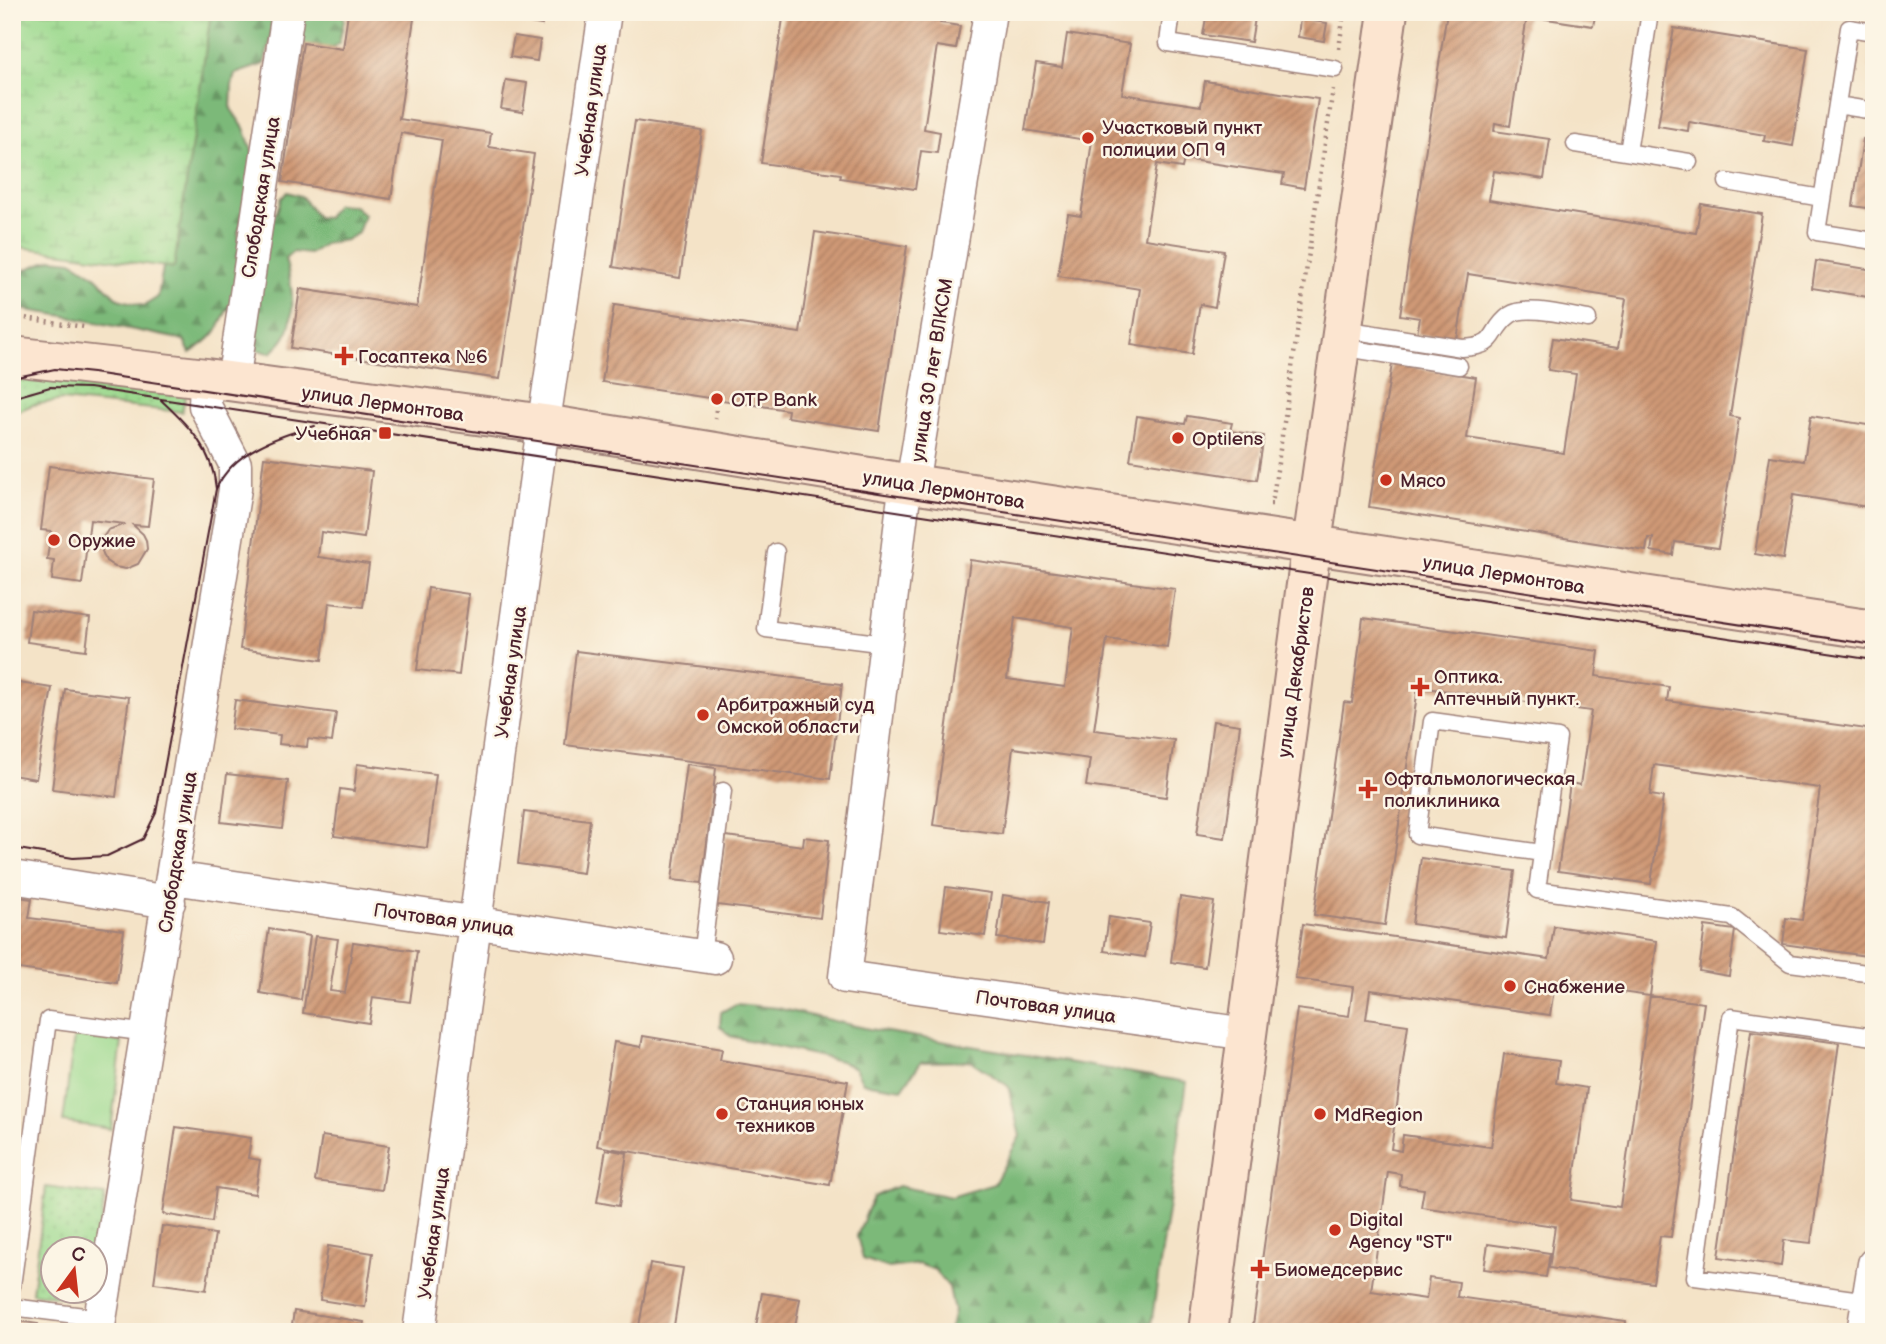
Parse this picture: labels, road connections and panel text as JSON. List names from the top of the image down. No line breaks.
{"streets":{"main road":["улица Лермонтова","улица Декабристов"],"street":["Учебная улица","Слободская улица","улица 30 лет ВЛКСМ","Почтовая улица"]},"crossings":[["Учебная улица","улица Лермонтова"],["Учебная улица","Почтовая улица"],["Слободская улица","улица Лермонтова"],["Слободская улица","Почтовая улица"],["улица 30 лет ВЛКСМ","улица Лермонтова"],["улица 30 лет ВЛКСМ","Почтовая улица"],["улица Лермонтова","улица Декабристов"],["улица Декабристов","Почтовая улица"]],"places":{"other":["Участковый пункт полиции ОП 9","OTP Bank","Optilens","Мясо","Оружие","Арбитражный суд Омской области","Снабжение","Станция юных техников","MdRegion","Digital Agency \"ST\""],"health":["Госаптека №6","Оптика. Аптечный пункт.","Офтальмологическая поликлиника","Биомедсервис"],"transit":["Учебная"]},"north":"top"}
